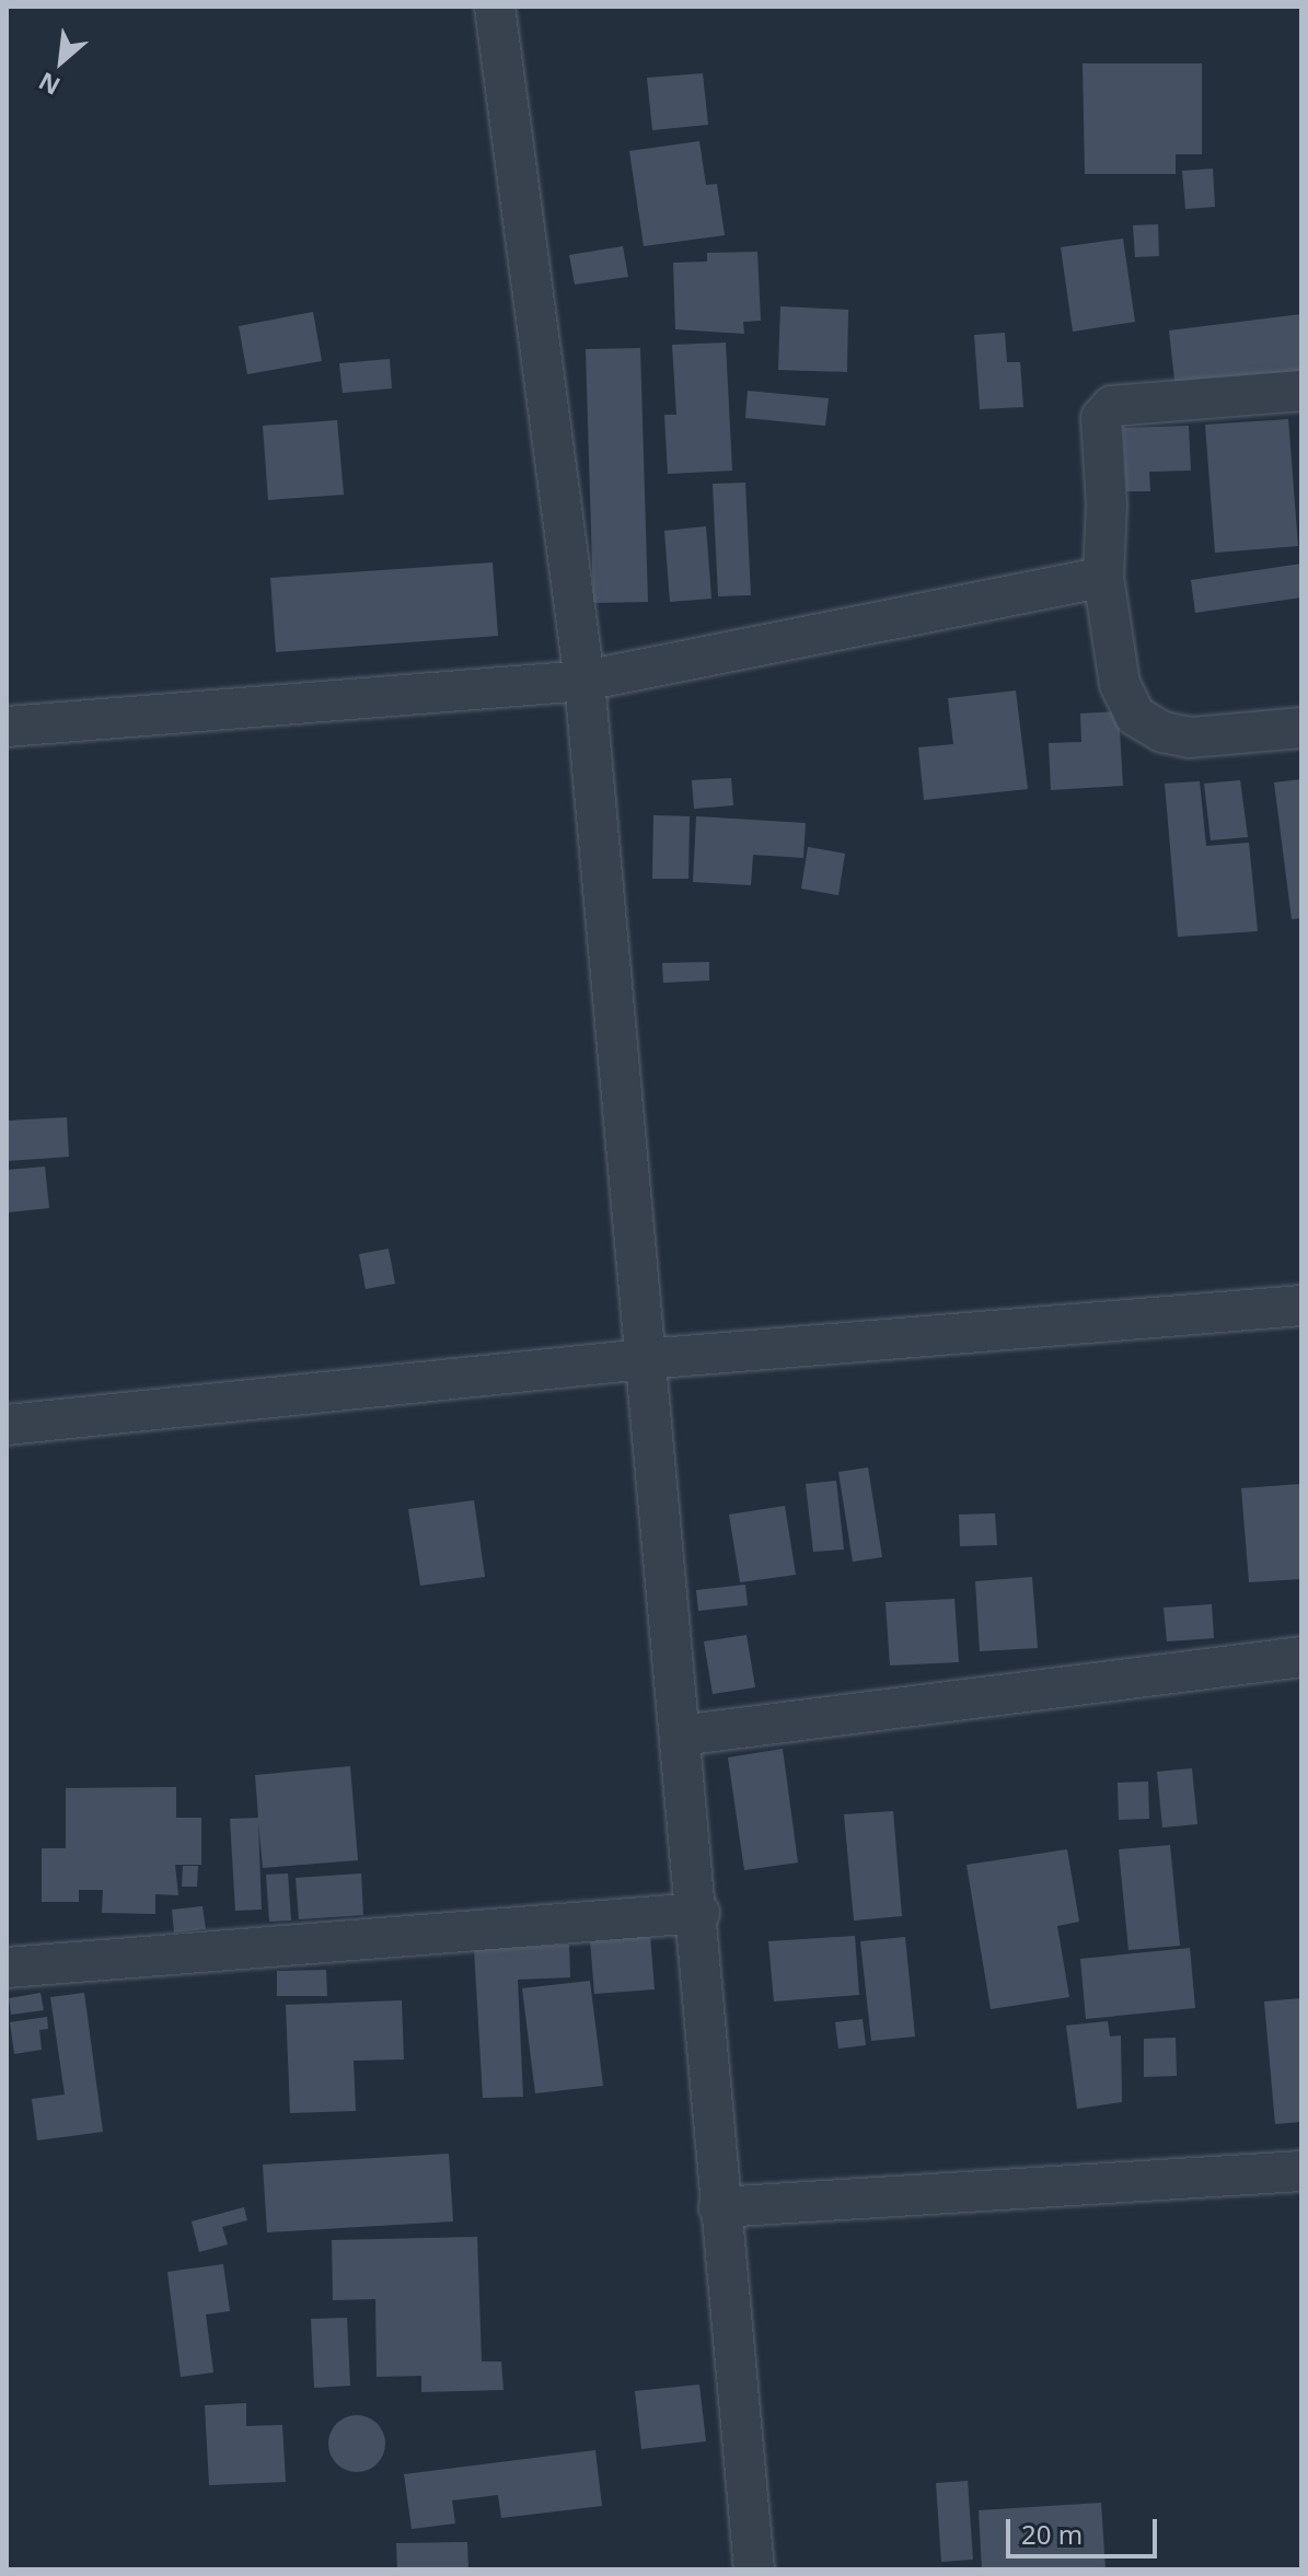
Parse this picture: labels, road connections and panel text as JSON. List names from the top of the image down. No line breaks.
{"scale_bar":"20 m","north":"bottom left"}
